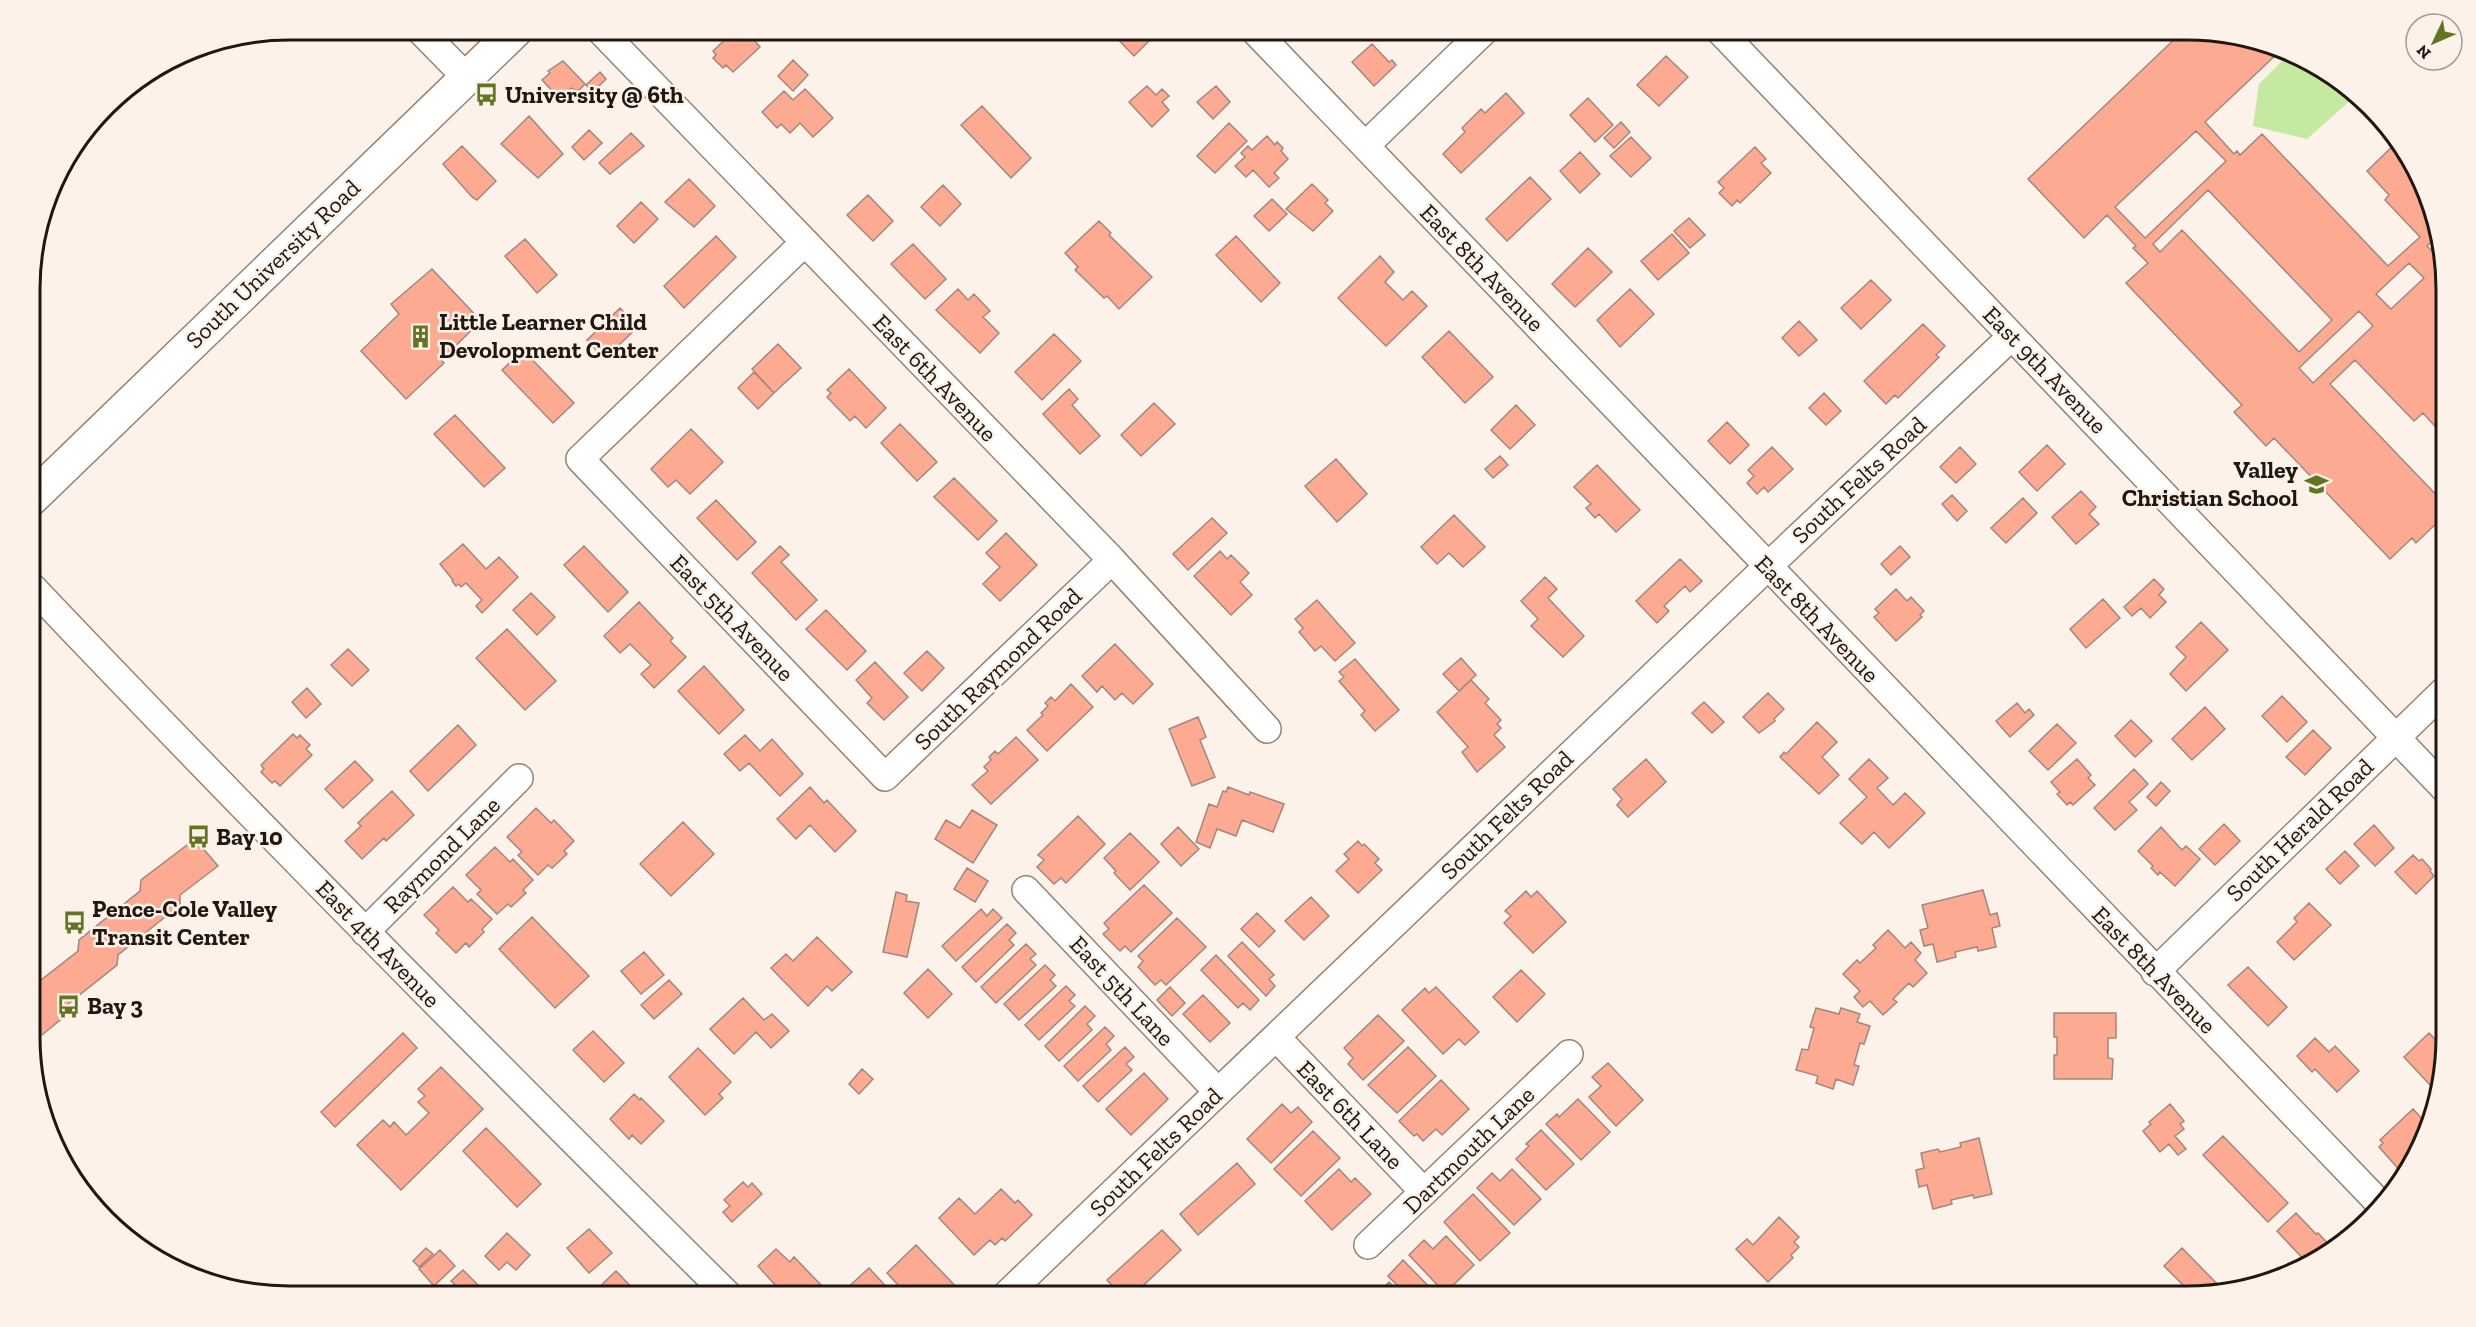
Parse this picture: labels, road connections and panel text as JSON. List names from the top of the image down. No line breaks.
{"streets":{"main road":["South University Road"],"street":["East 8th Avenue","East 9th Avenue","East 6th Avenue","South Felts Road","East 5th Avenue","South Raymond Road","South Herald Road","Raymond Lane","East 4th Avenue","East 5th Lane","East 6th Lane","Dartmouth Lane"]},"crossings":[["East 8th Avenue","South Felts Road"],["East 8th Avenue","South Herald Road"],["East 9th Avenue","South Felts Road"],["East 9th Avenue","South Herald Road"],["East 6th Avenue","East 5th Avenue"],["East 6th Avenue","South Raymond Road"],["South Felts Road","East 5th Lane"],["South Felts Road","East 6th Lane"],["East 5th Avenue","South Raymond Road"],["Raymond Lane","East 4th Avenue"],["East 6th Lane","Dartmouth Lane"]],"places":{"bus stop":["University @ 6th","Bay 10","Pence-Cole Valley Transit Center","Bay 3"],"building":["Little Learner Child Devolopment Center"],"school or university":["Valley Christian School"]},"north":"bottom left"}
